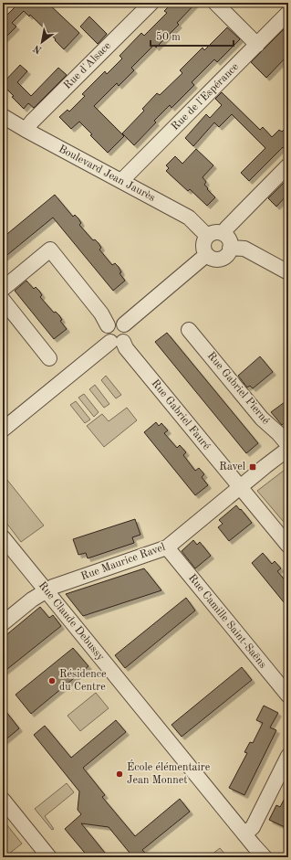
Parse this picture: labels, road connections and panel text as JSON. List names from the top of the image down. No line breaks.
{"streets":{"street":["Rue d'Alsace","Rue de l'Espérance","Boulevard Jean Jaurès","Rue Gabriel Pierné","Rue Gabriel Fauré","Rue Maurice Ravel","Rue Claude Debussy","Rue Camille Saint-Saëns"]},"crossings":[["Rue d'Alsace","Boulevard Jean Jaurès"],["Rue de l'Espérance","Boulevard Jean Jaurès"],["Rue Gabriel Fauré","Rue Maurice Ravel"],["Rue Maurice Ravel","Rue Claude Debussy"],["Rue Maurice Ravel","Rue Camille Saint-Saëns"]],"places":{"transit":["Ravel"],"other":["Résidence du Centre","École élémentaire Jean Monnet"]},"scale_bar":"50 m","north":"bottom left"}
